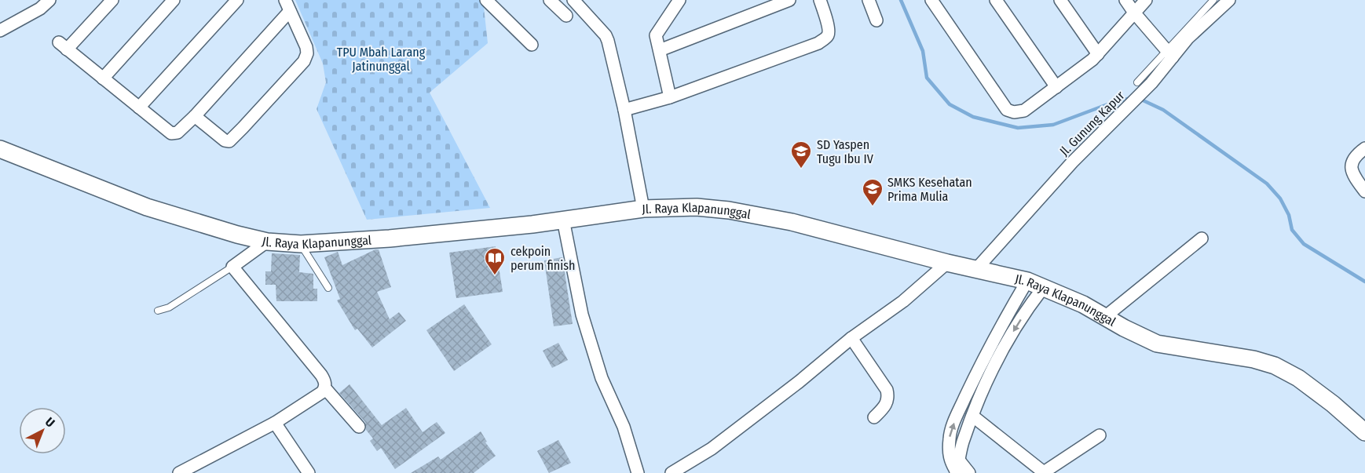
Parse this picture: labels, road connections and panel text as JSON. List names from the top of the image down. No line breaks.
{"streets":{"street":["Jl. Gunung Kapur","Jl. Raya Klapanunggal"]},"crossings":[["Jl. Gunung Kapur","Jl. Raya Klapanunggal"]],"parks":["TPU Mbah Larang Jatinunggal"],"places":{"school or university":["SD Yaspen Tugu Ibu IV","SMKS Kesehatan Prima Mulia"],"library":["cekpoin perum finish"]},"north":"top right"}
